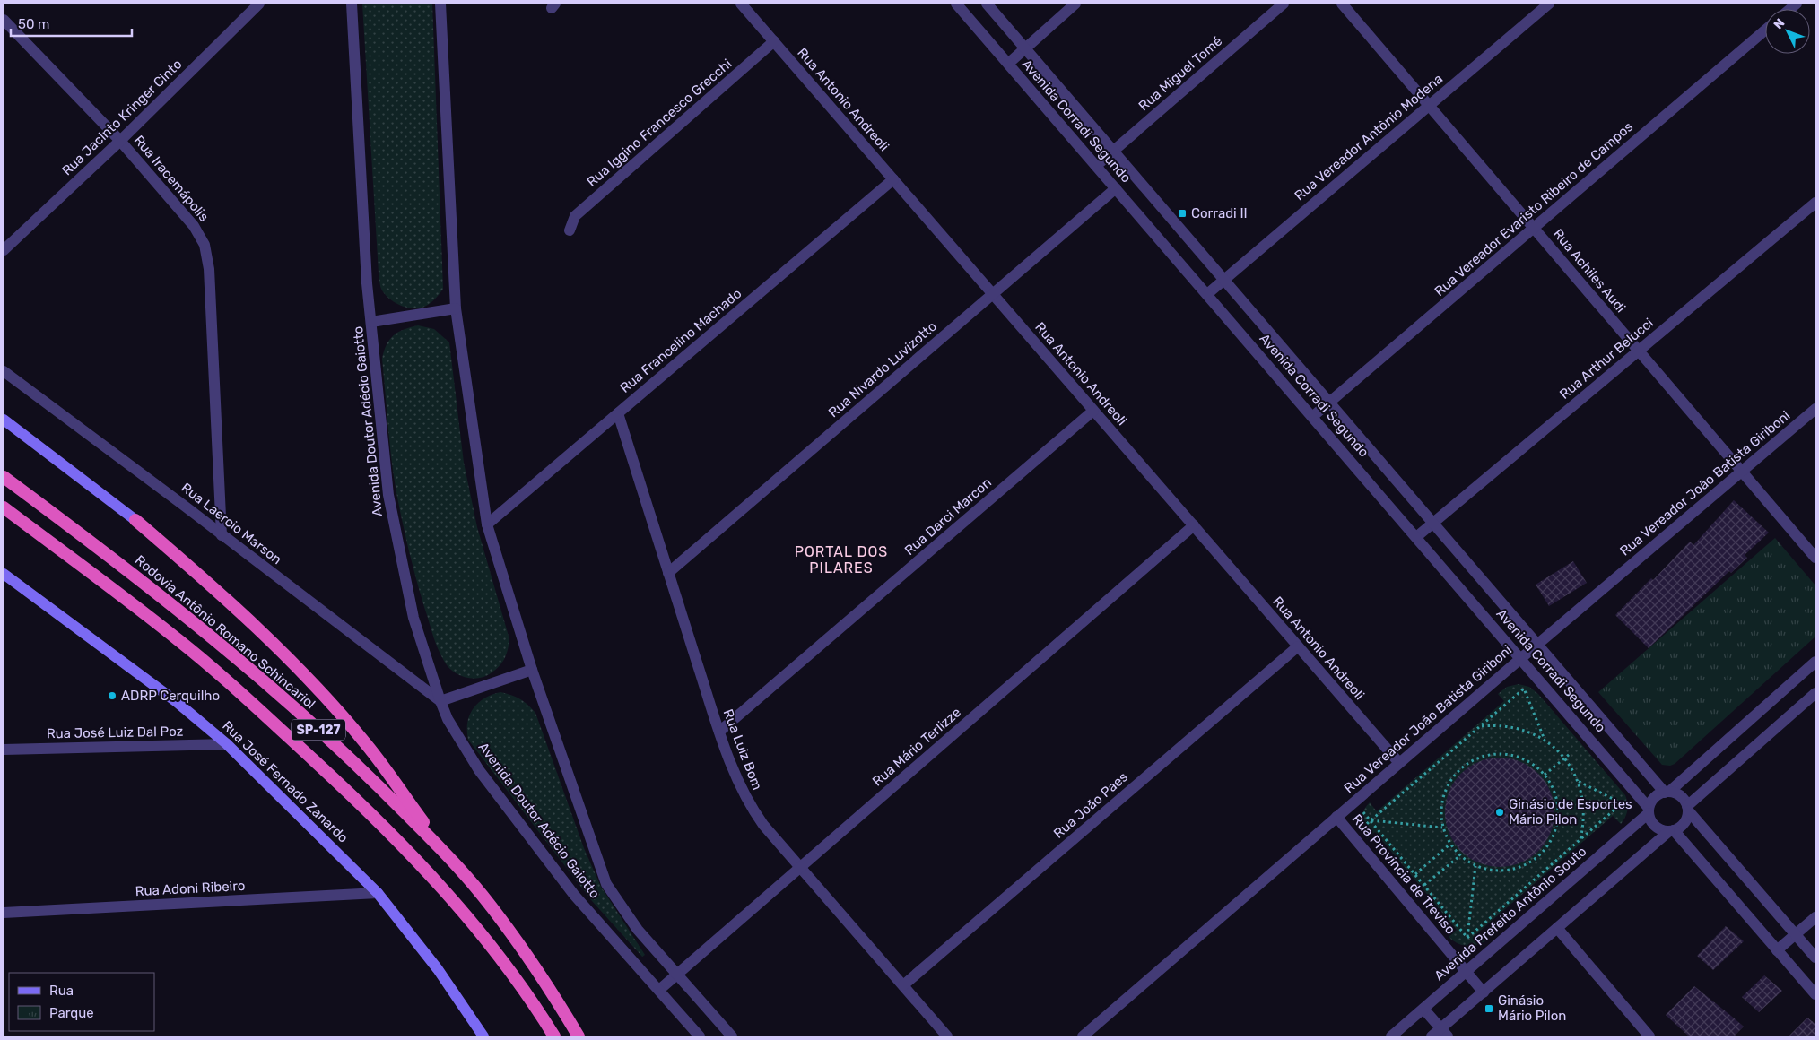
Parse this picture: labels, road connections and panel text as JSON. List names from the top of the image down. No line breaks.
{"streets":{"highway":["Rodovia Antônio Romano Schincariol","SP-127"],"main road":["Rua José Fernado Zanardo"],"street":["Rua Miguel Tomé","Rua Antonio Andreoli","Rua Jacinto Kringer Cinto","Avenida Corradi Segundo","Rua Iggino Francesco Grecchi","Rua Vereador Antônio Modena","Rua Iracemápolis","Rua Vereador Evaristo Ribeiro de Campos","Rua Achiles Audi","Rua Francelino Machado","Rua Arthur Belucci","Rua Nivardo Luvizotto","Avenida Doutor Adécio Gaiotto","Rua Vereador João Batista Giriboni","Rua Darci Marcon","Rua Laercio Marson","Rua José Luiz Dal Poz","Rua Mário Terlizze","Rua Luiz Bom","Rua João Paes","Rua Província de Treviso","Rua Adoni Ribeiro","Avenida Prefeito Antônio Souto"]},"crossings":[["Rua Miguel Tomé","Avenida Corradi Segundo"],["Rua Antonio Andreoli","Rua Iggino Francesco Grecchi"],["Rua Antonio Andreoli","Rua Francelino Machado"],["Rua Antonio Andreoli","Rua Nivardo Luvizotto"],["Rua Antonio Andreoli","Rua Vereador João Batista Giriboni"],["Rua Antonio Andreoli","Rua Darci Marcon"],["Rua Antonio Andreoli","Rua Mário Terlizze"],["Rua Antonio Andreoli","Rua João Paes"],["Rua Jacinto Kringer Cinto","Rua Iracemápolis"],["Avenida Corradi Segundo","Rua Vereador Antônio Modena"],["Avenida Corradi Segundo","Rua Vereador Evaristo Ribeiro de Campos"],["Avenida Corradi Segundo","Rua Arthur Belucci"],["Avenida Corradi Segundo","Rua Nivardo Luvizotto"],["Avenida Corradi Segundo","Rua Vereador João Batista Giriboni"],["Avenida Corradi Segundo","Avenida Prefeito Antônio Souto"],["Rua Vereador Antônio Modena","Rua Achiles Audi"],["Rua Iracemápolis","Rua Laercio Marson"],["Rua Vereador Evaristo Ribeiro de Campos","Rua Achiles Audi"],["Rua Achiles Audi","Rua Arthur Belucci"],["Rua Achiles Audi","Rua Vereador João Batista Giriboni"],["Rua Francelino Machado","Avenida Doutor Adécio Gaiotto"],["Rua Francelino Machado","Rua Luiz Bom"],["Rua Nivardo Luvizotto","Rua Luiz Bom"],["Avenida Doutor Adécio Gaiotto","Rua Laercio Marson"],["Avenida Doutor Adécio Gaiotto","Rua Mário Terlizze"],["Rua Vereador João Batista Giriboni","Rua Província de Treviso"],["Rua Darci Marcon","Rua Luiz Bom"],["Rua José Luiz Dal Poz","Rua José Fernado Zanardo"],["Rua Mário Terlizze","Rua Luiz Bom"],["Rua Luiz Bom","Rua João Paes"],["Rua José Fernado Zanardo","Rua Adoni Ribeiro"],["Rua Província de Treviso","Avenida Prefeito Antônio Souto"]],"districts":["PORTAL DOS PILARES"],"places":{"transit":["Corradi II","Ginásio Mário Pilon"],"other":["ADRP Cerquilho","Ginásio de Esportes Mário Pilon"]},"legend":["Rua","Parque"],"scale_bar":"50 m","north":"top left"}
